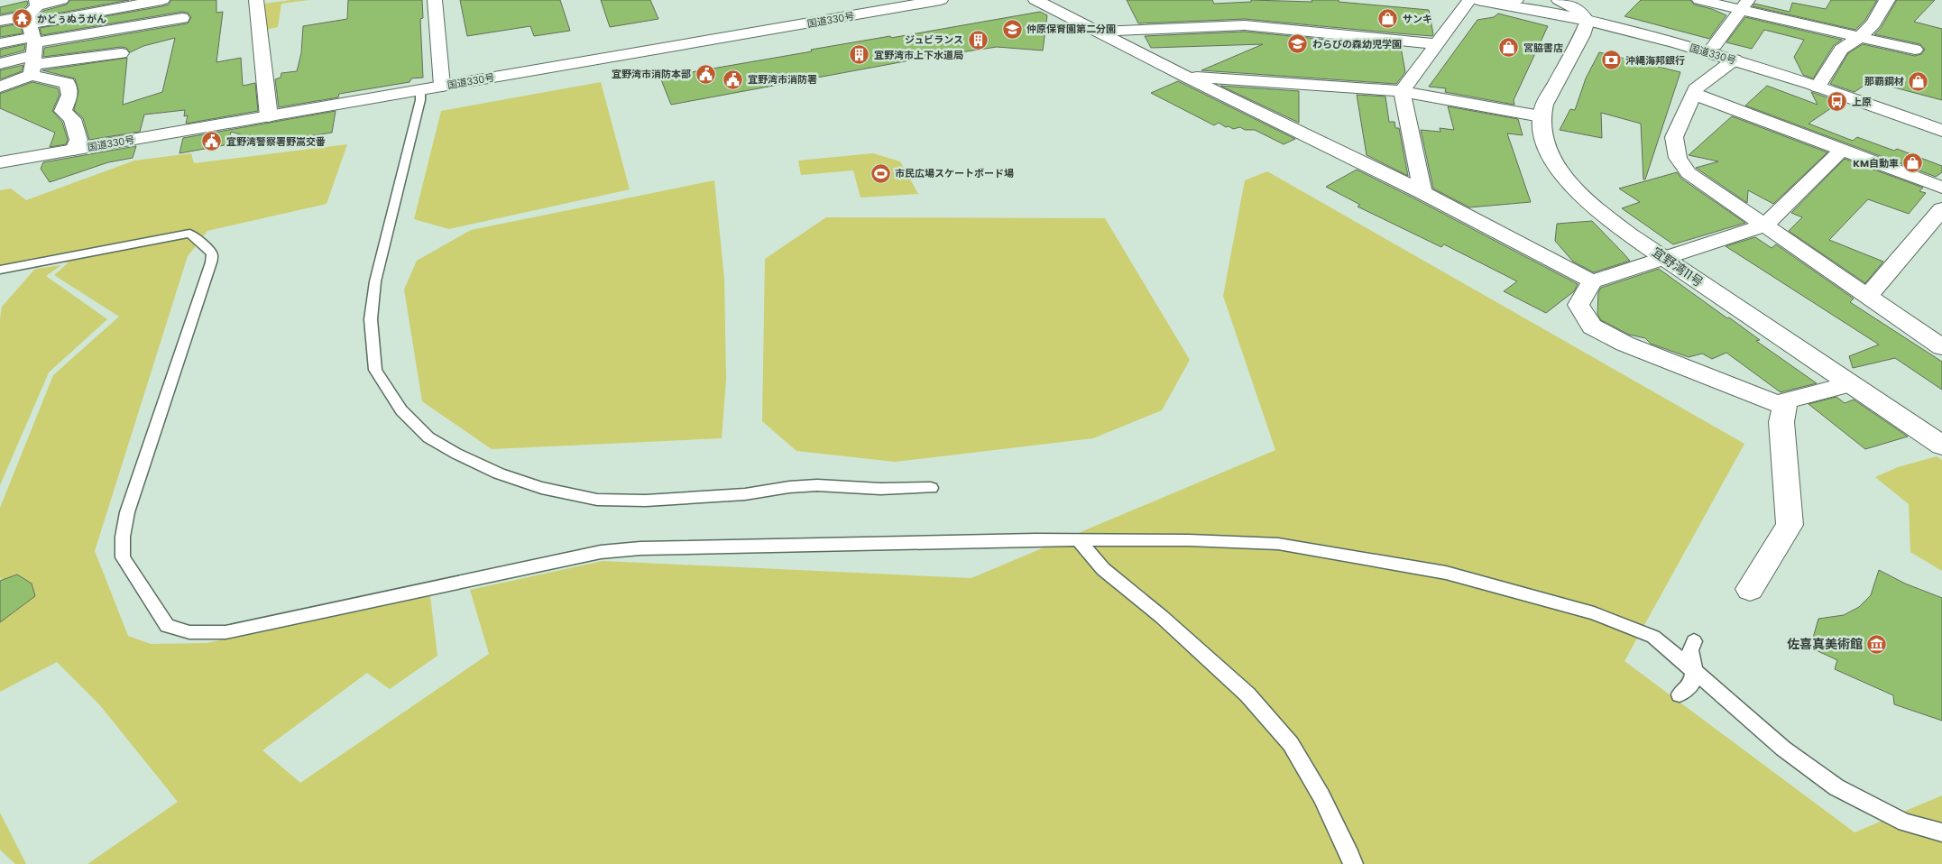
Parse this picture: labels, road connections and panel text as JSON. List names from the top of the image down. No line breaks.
{"streets":{"main road":["国道330号","宜野湾11号"]},"places":{"temple":["かどぅぬうがん"],"shop":["サンキ","宮脇書店","那覇鋼材","KM自動車"],"school or university":["仲原保育園第二分園","わらびの森幼児学園"],"building":["ジュビランス","宜野湾市上下水道局"],"bank":["沖縄海邦銀行"],"public building":["宜野湾市消防本部","宜野湾市消防署","宜野湾警察署野嵩交番"],"bus stop":["上原"],"sports":["市民広場スケートボード場"],"museum":["佐喜真美術館"]}}
